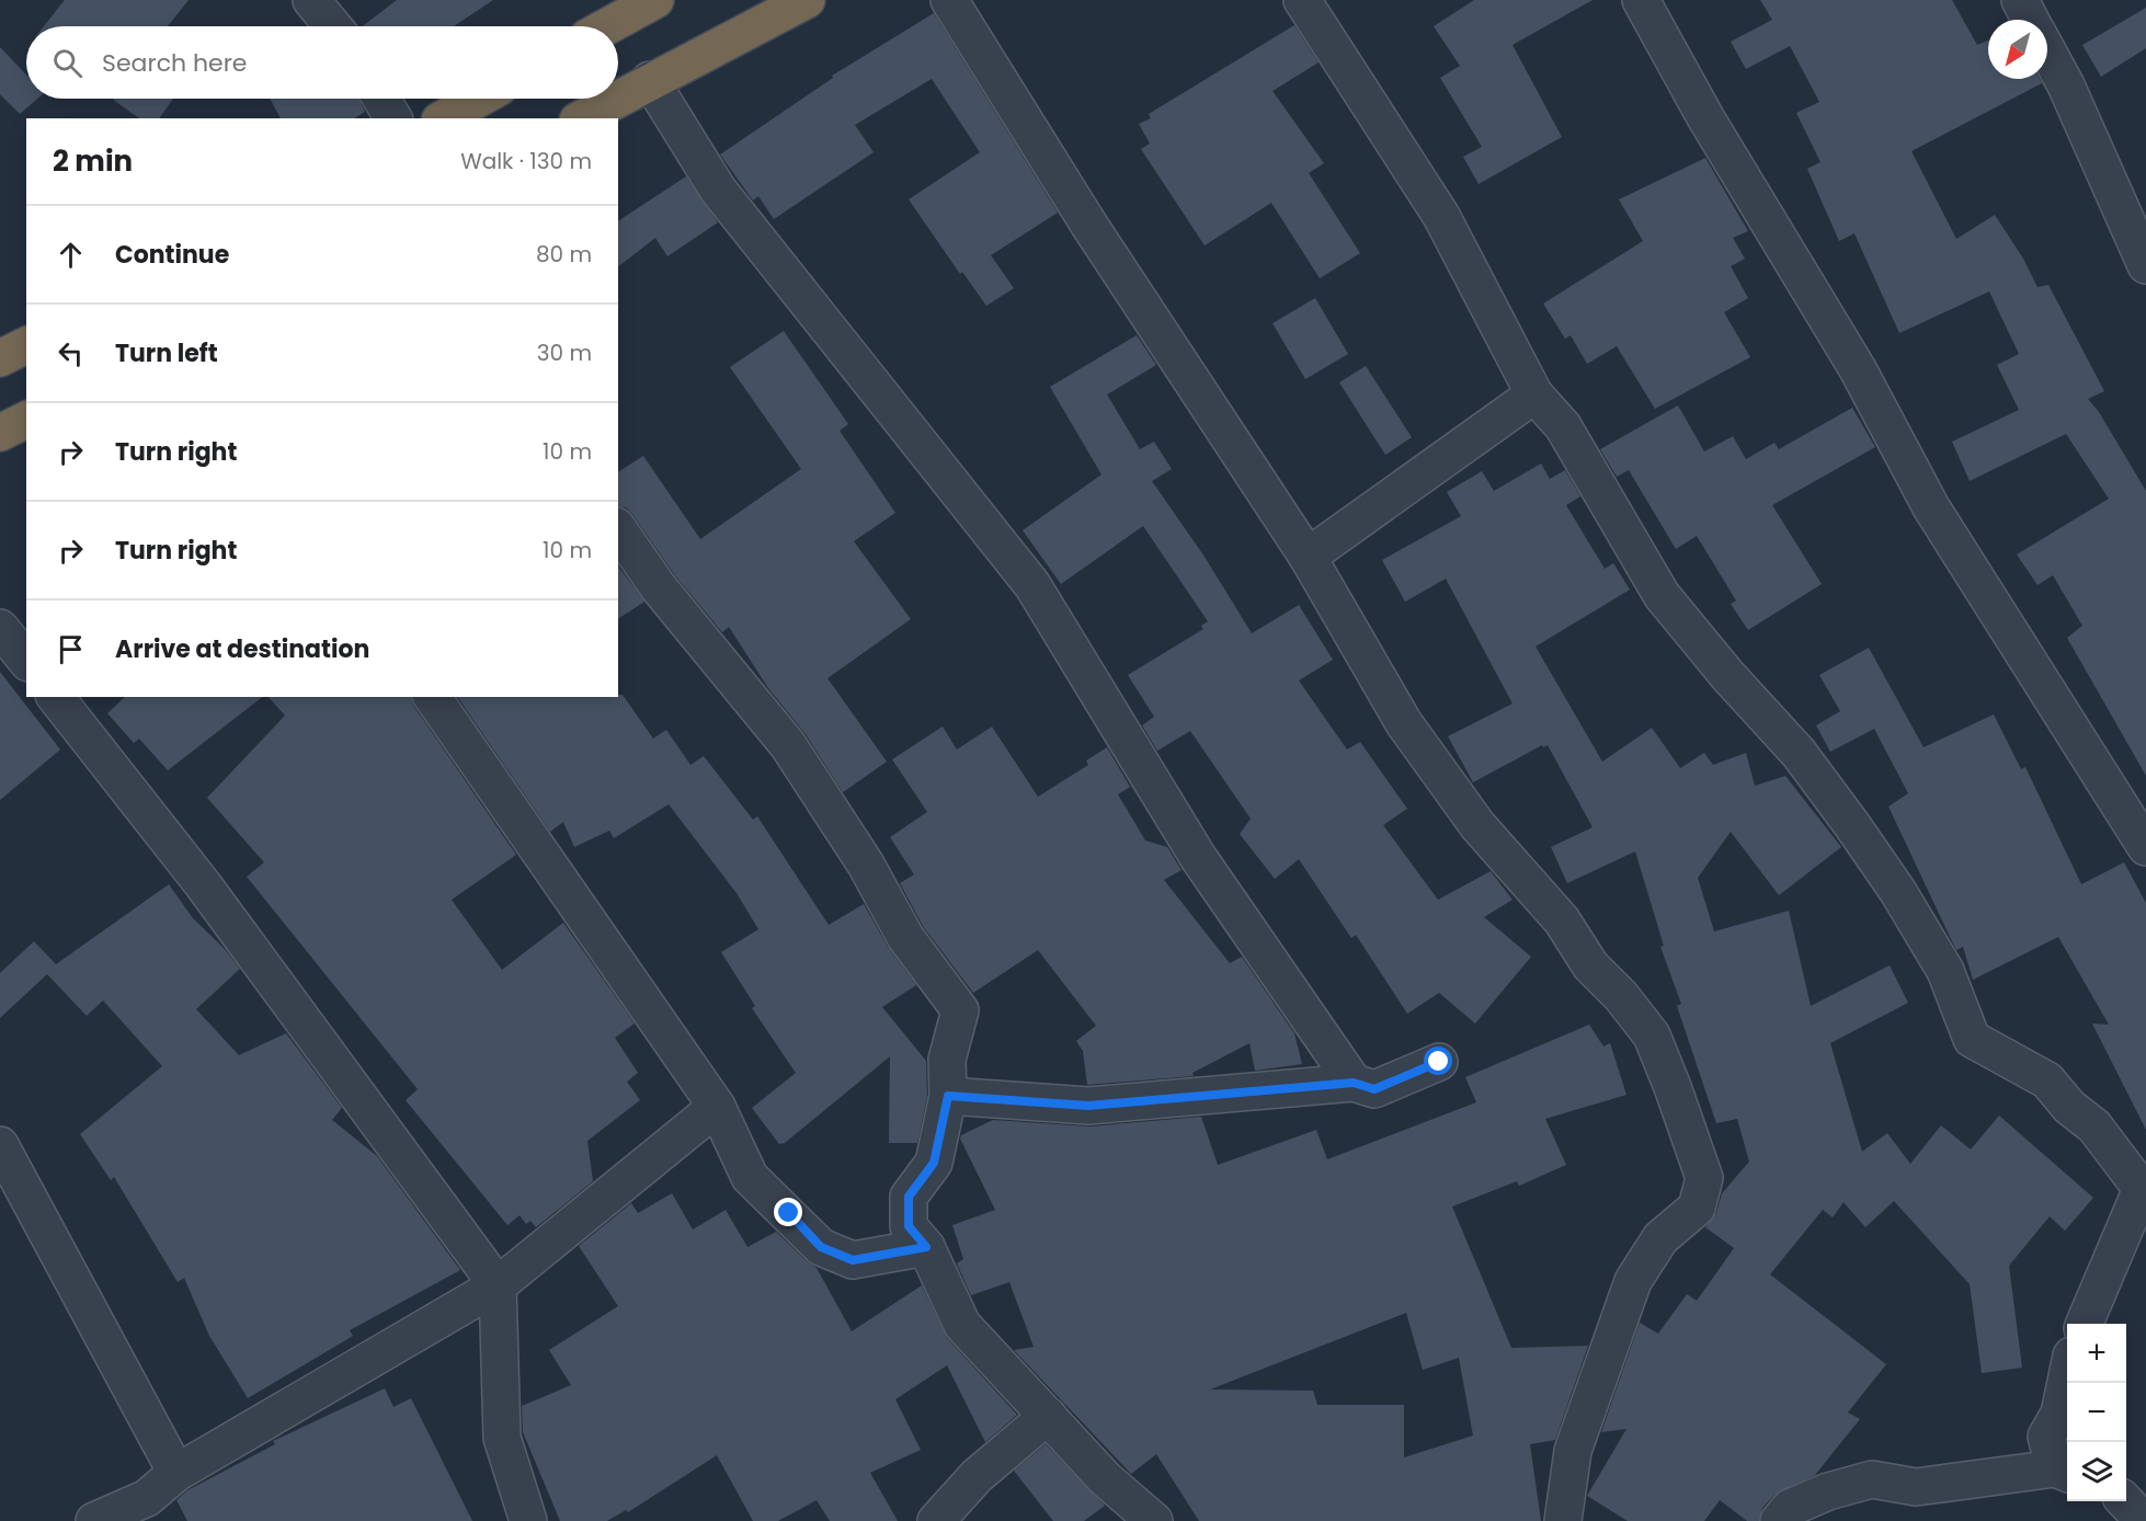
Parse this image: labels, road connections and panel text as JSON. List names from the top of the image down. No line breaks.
{"north":"bottom left","page":{"search":"Search here","heading":["2 min","Walk · 130 m"],"list":[["Continue","80 m"],["Turn left","30 m"],["Turn right","10 m"],["Turn right","10 m"],"Arrive at destination"],"map_buttons":["+","−"]}}
